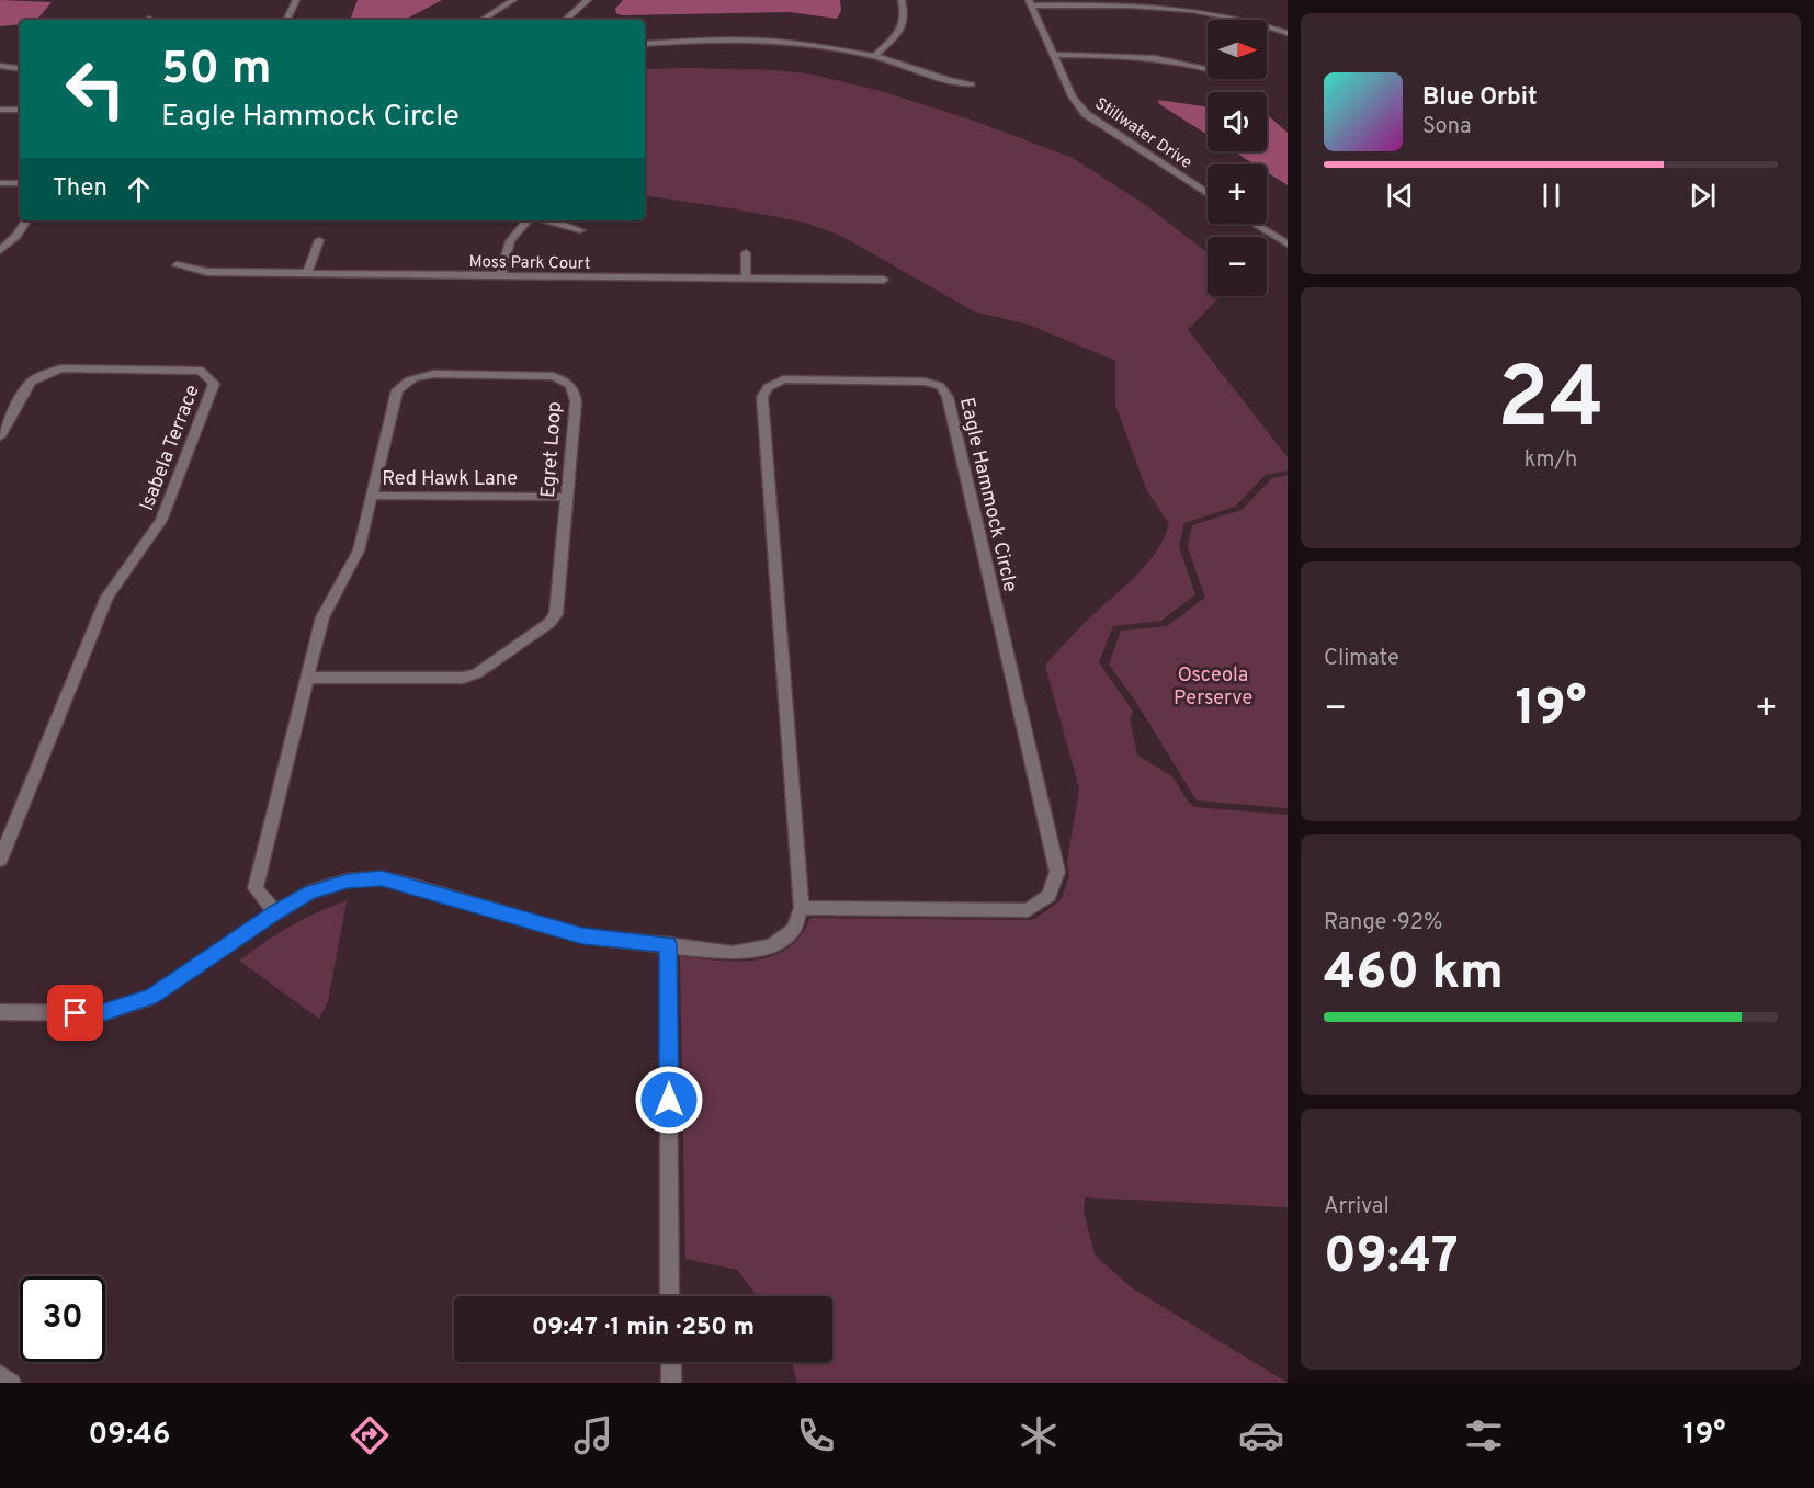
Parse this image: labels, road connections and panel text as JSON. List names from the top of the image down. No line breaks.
{"streets":{"street":["Stillwater Drive","Moss Park Court","Isabela Terrace","Egret Loop","Red Hawk Lane","Eagle Hammock Circle"]},"crossings":[["Egret Loop","Red Hawk Lane"]],"parks":["Osceola Perserve"],"north":"right","page":{"map_buttons":["+","−"],"turn":["50 m","Eagle Hammock Circle"],"song":["Blue Orbit","Sona"],"then":"Then","tile":[["24","km/h"],"Climate",["Range · 92%","460 km"],["Arrival","09:47"]],"heat":["−","19°","+"],"limit":"30","trip":"09:47 · 1 min · 250 m","tabs":["09:46","19°"]}}
